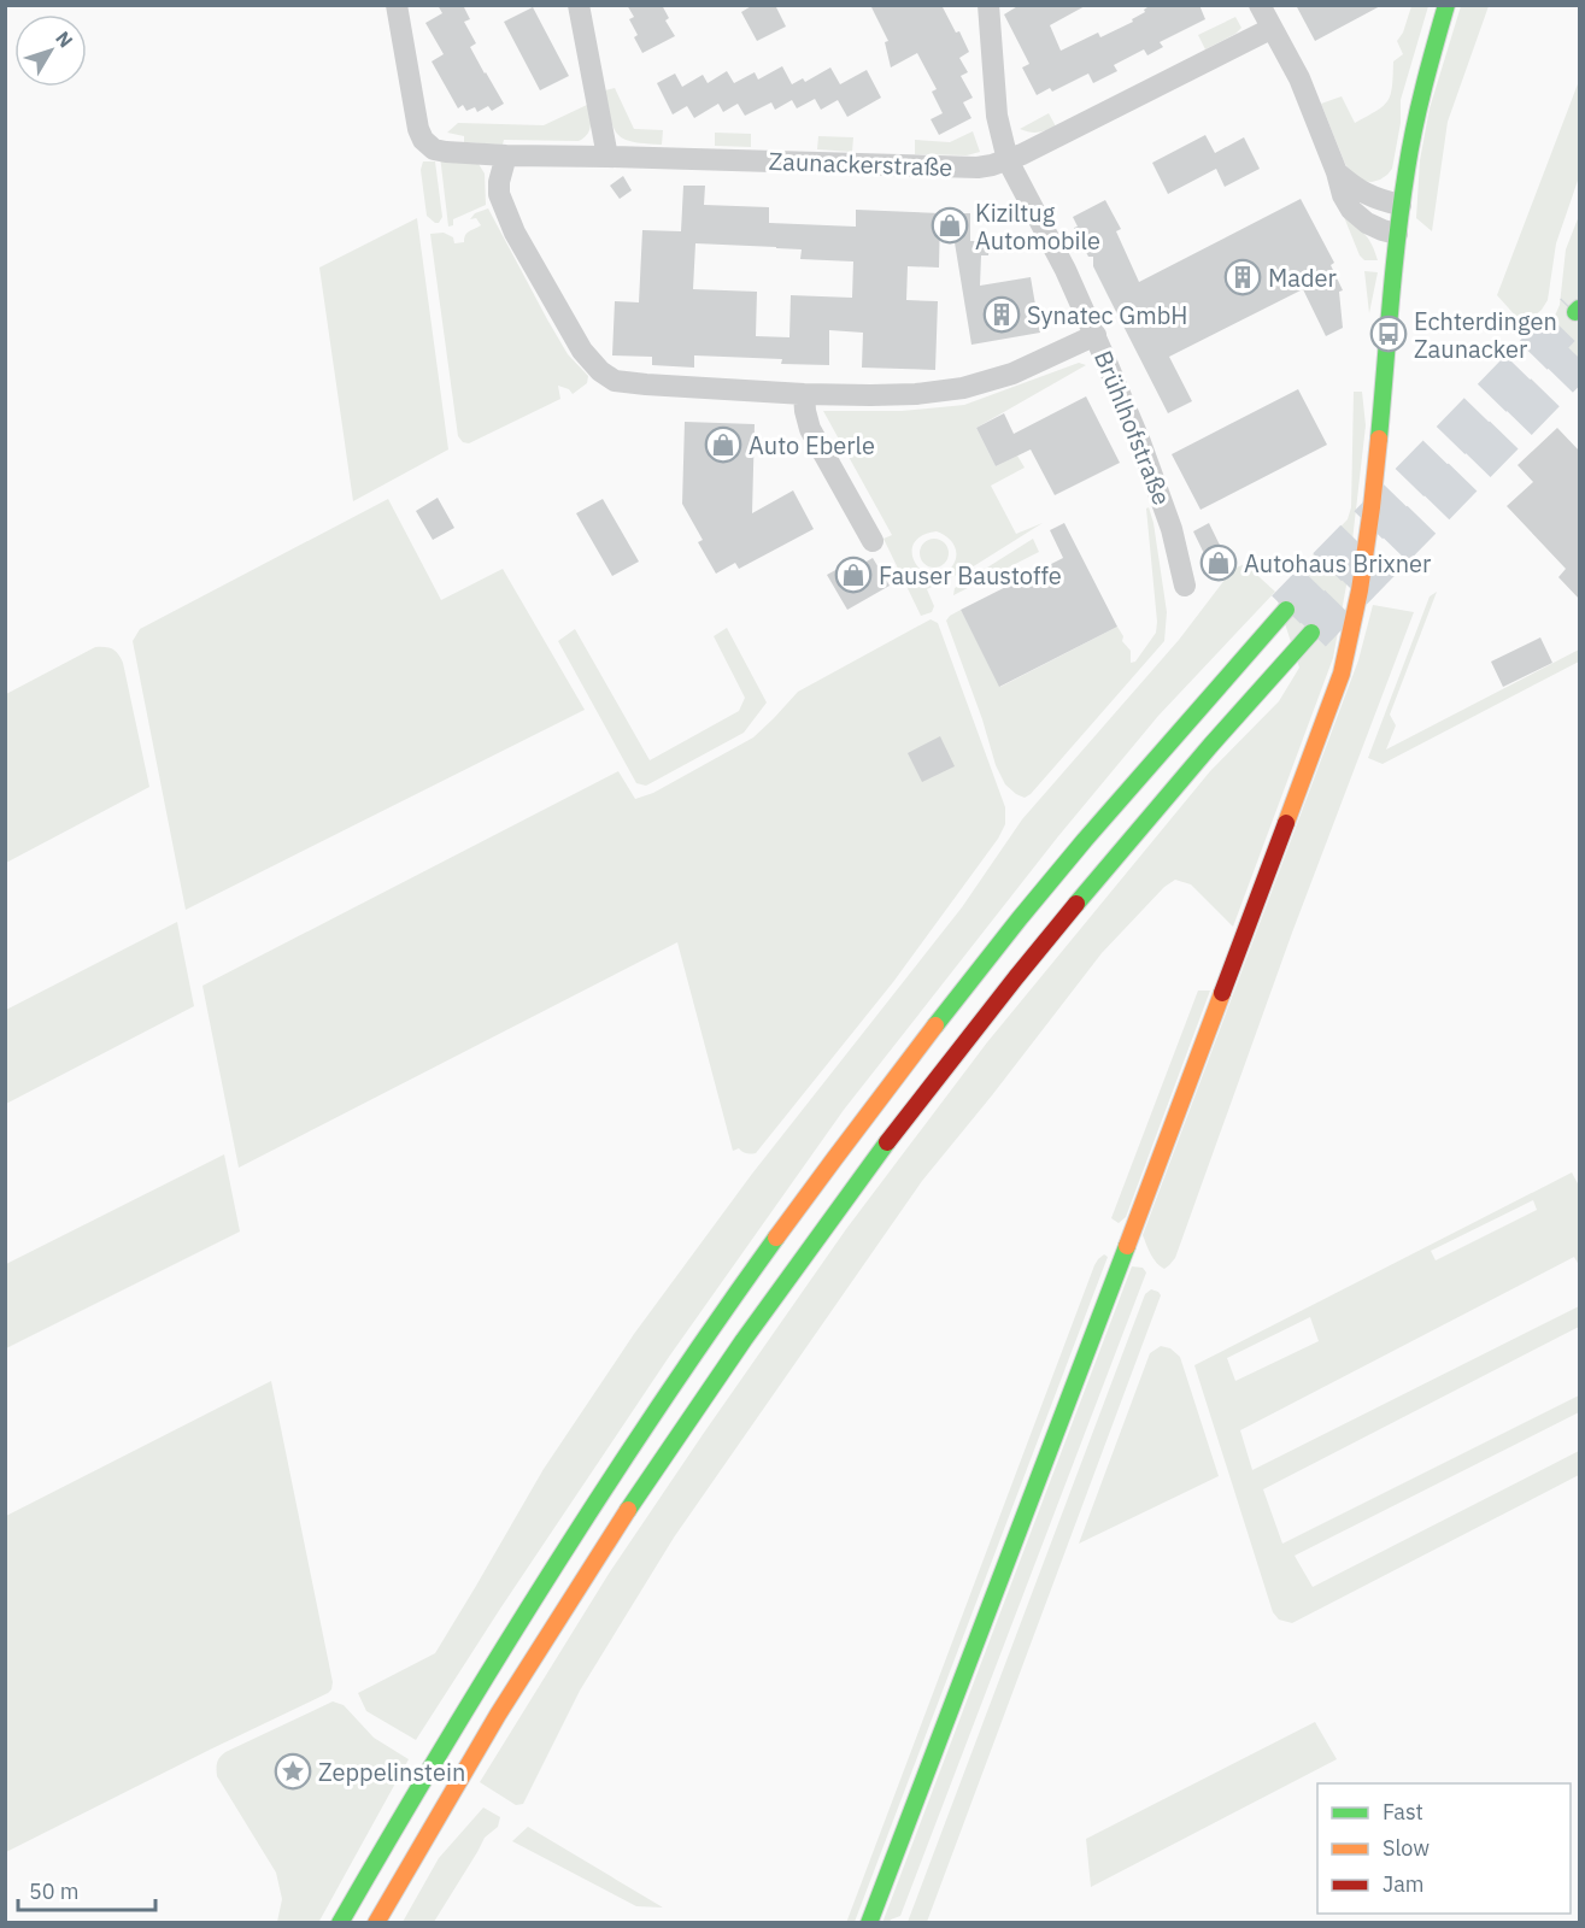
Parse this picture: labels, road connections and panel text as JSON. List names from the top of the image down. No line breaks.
{"streets":{"street":["Zaunackerstraße","Brühlhofstraße"]},"crossings":[["Zaunackerstraße","Brühlhofstraße"]],"places":{"shop":["Kiziltug Automobile","Auto Eberle","Autohaus Brixner","Fauser Baustoffe"],"building":["Mader","Synatec GmbH"],"bus stop":["Echterdingen Zaunacker"],"place":["Zeppelinstein"]},"legend":["Fast","Slow","Jam"],"scale_bar":"50 m","north":"top right"}
